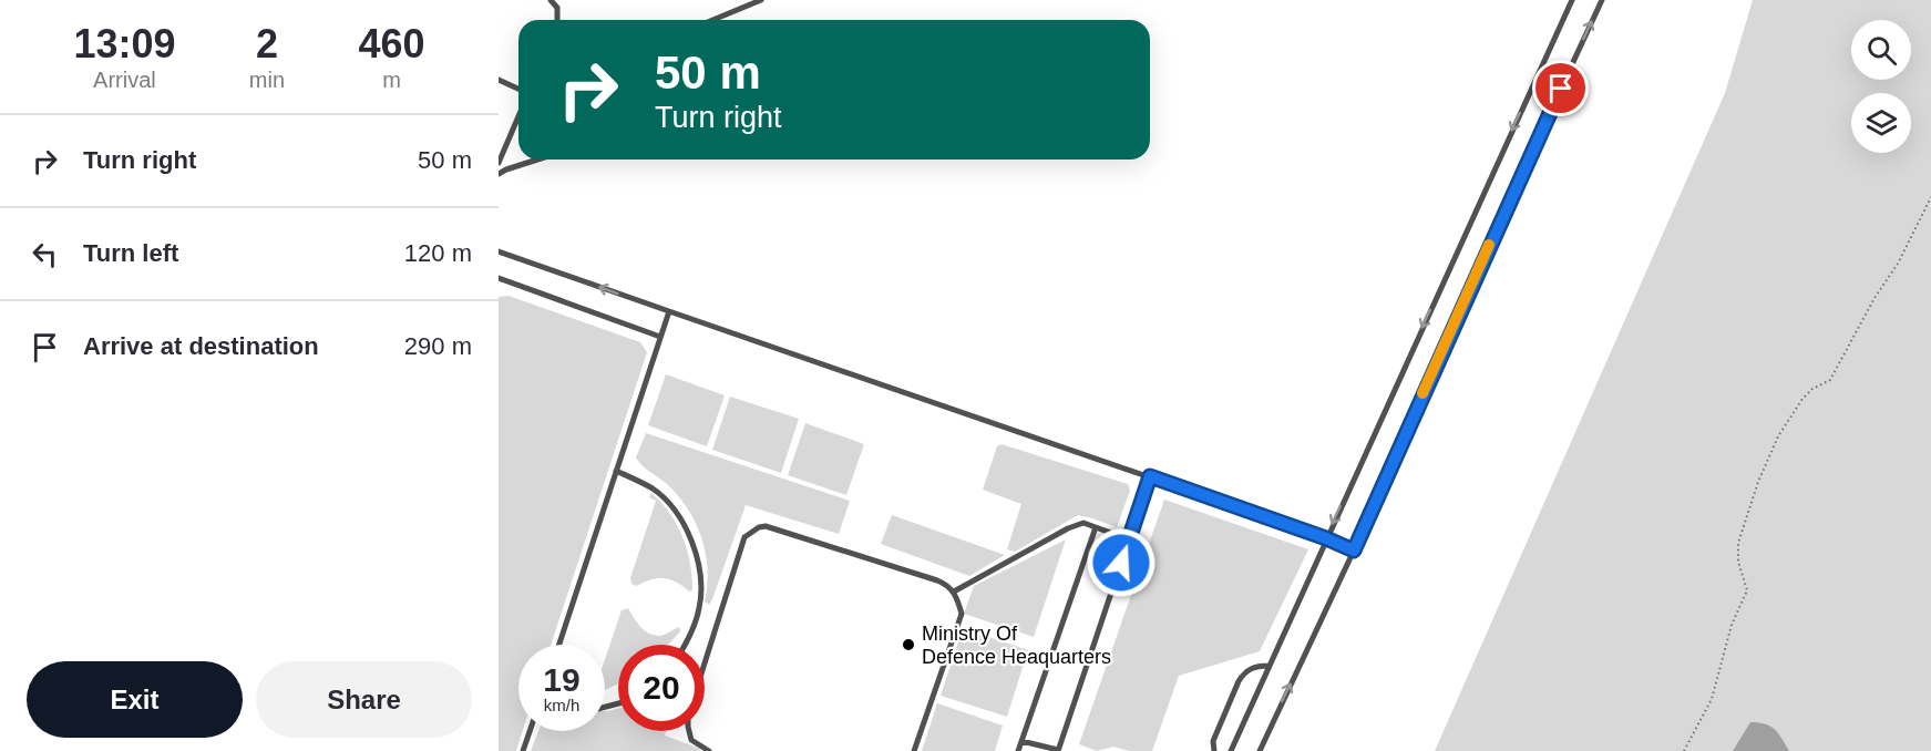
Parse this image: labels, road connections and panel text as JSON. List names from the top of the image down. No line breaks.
{"places":["Ministry Of Defence Heaquarters"],"page":{"eta":["13:09","Arrival","2","min","460","m"],"turn":["50 m","Turn right"],"list":[{"name":"Turn right","value":"50 m"},{"name":"Turn left","value":"120 m"},{"name":"Arrive at destination","value":"290 m"}],"speed":"19 km/h","limit":"20","buttons":["Exit","Share"]}}
